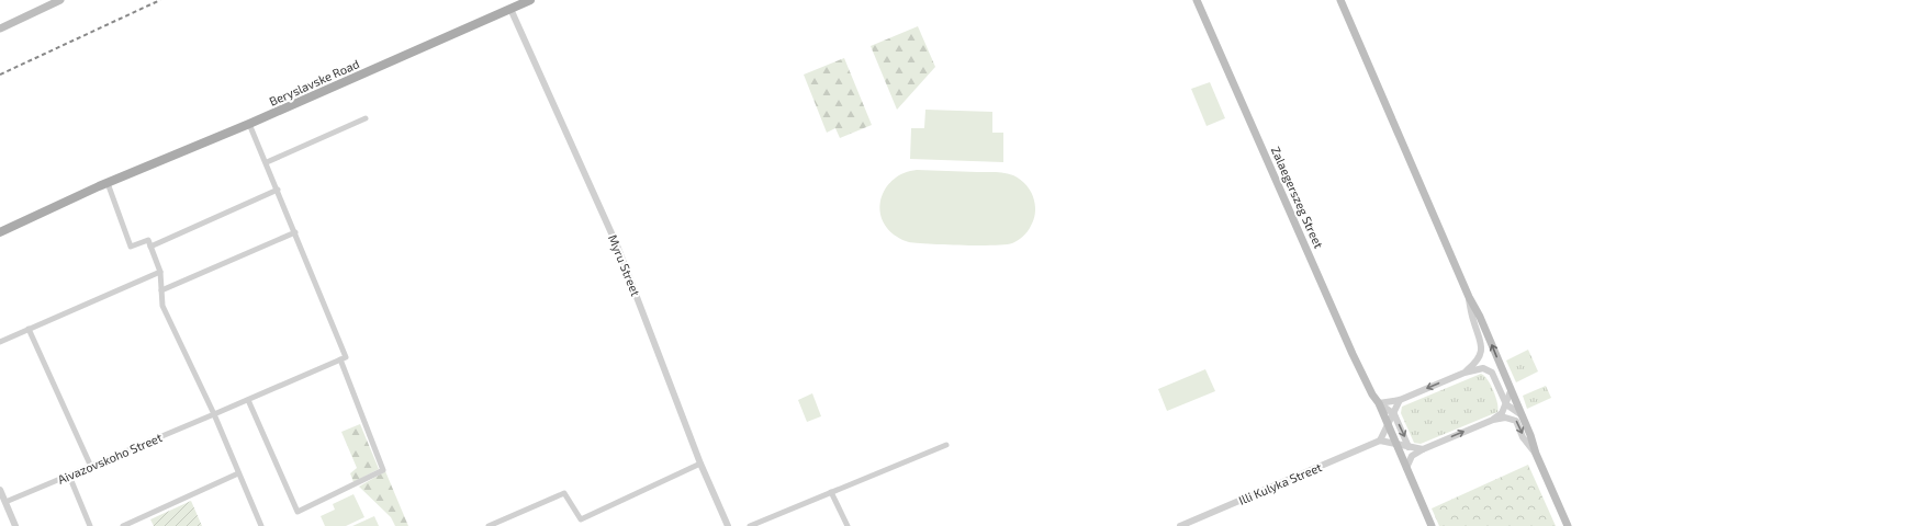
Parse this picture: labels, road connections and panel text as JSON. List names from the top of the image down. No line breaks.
{"streets":{"main road":["Beryslavske Road","Zalaegerszeg Street"],"street":["Myru Street","Aivazovskoho Street","Illi Kulyka Street"]},"crossings":[["Beryslavske Road","Myru Street"]]}
